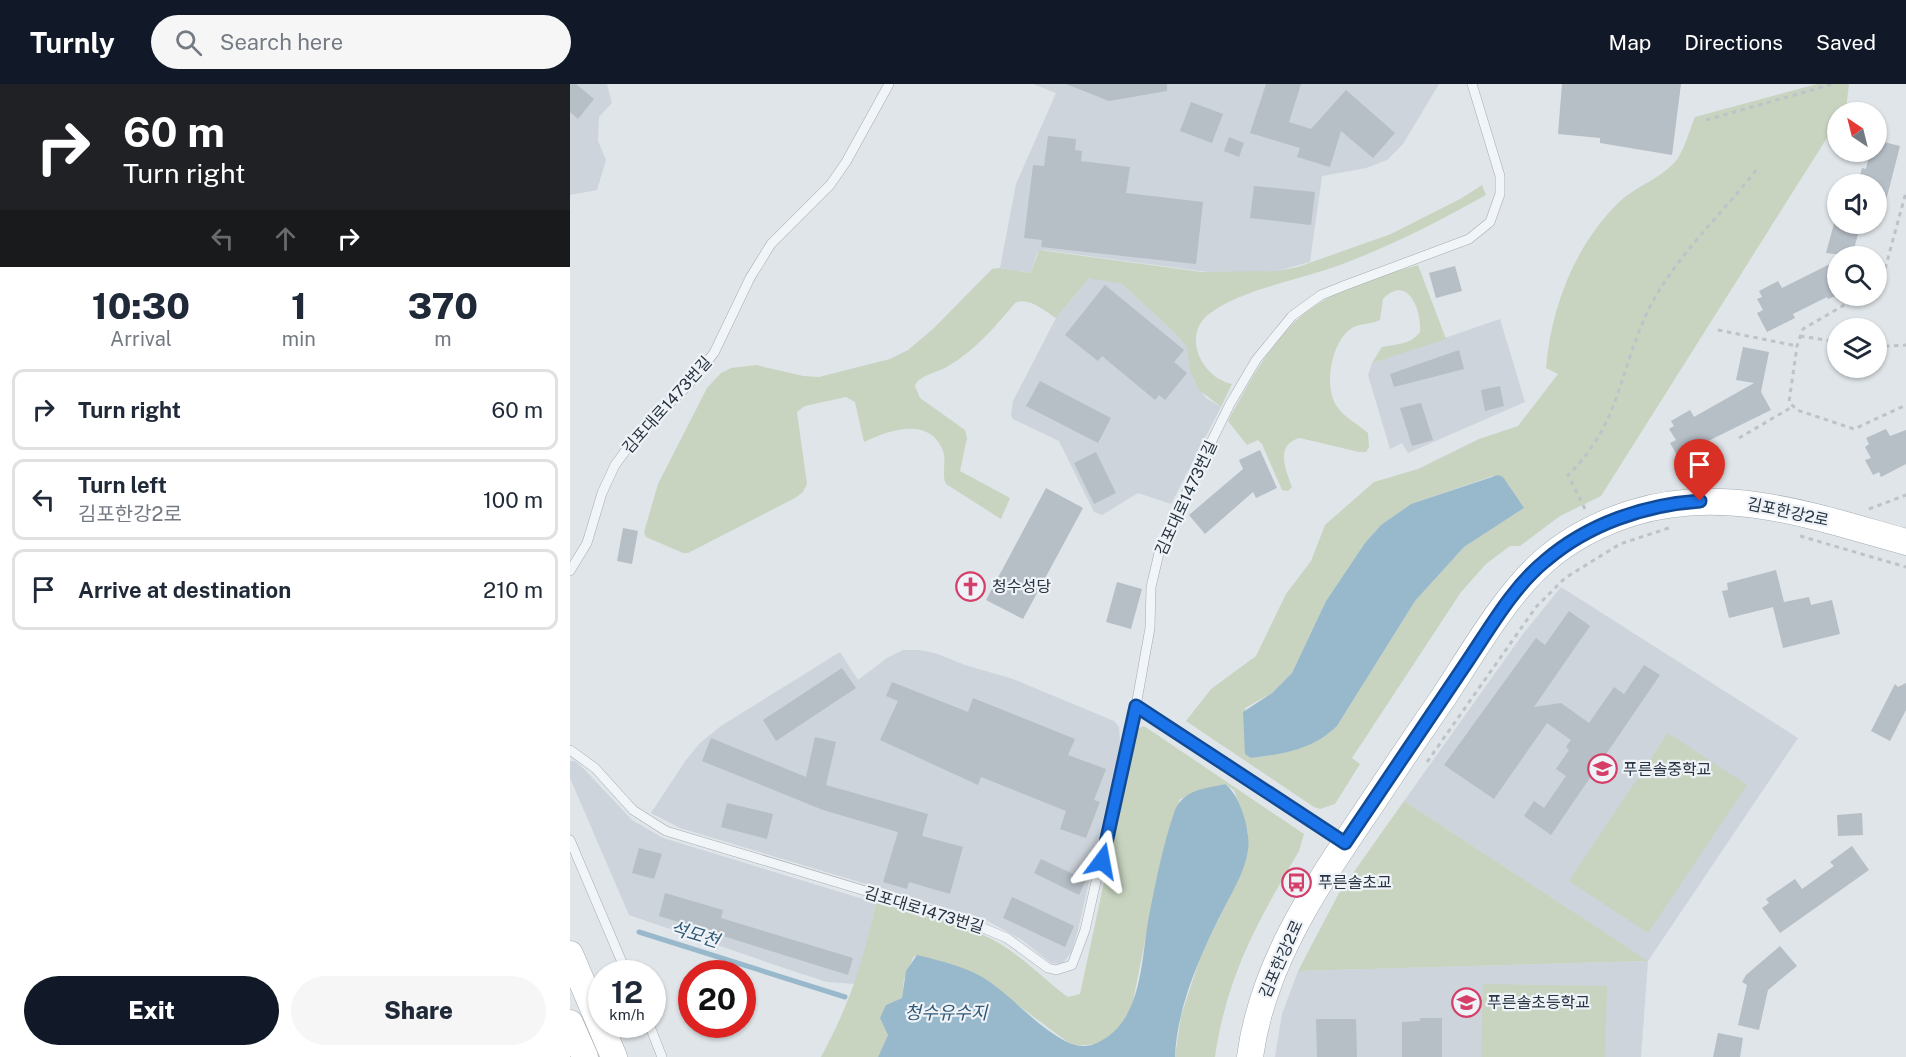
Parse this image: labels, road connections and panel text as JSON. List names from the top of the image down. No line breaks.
{"streets":{"street":["김포한강2로"],"lane":["김포대로1473번길"]},"water":["석모천","청수유수지"],"places":{"church":["청수성당"],"school or university":["푸른솔중학교","푸른솔초등학교"],"bus stop":["푸른솔초교"]},"north":"top left","page":{"header":"Turnly","search":"Search here","nav":["Map","Directions","Saved"],"turn":["60 m","Turn right"],"eta":["10:30","Arrival","1","min","370","m"],"list":[{"name":"Turn right","value":"60 m"},{"name":"Turn left","note":"김포한강2로","value":"100 m"},{"name":"Arrive at destination","value":"210 m"}],"speed":"12 km/h","limit":"20","buttons":["Exit","Share"]}}
